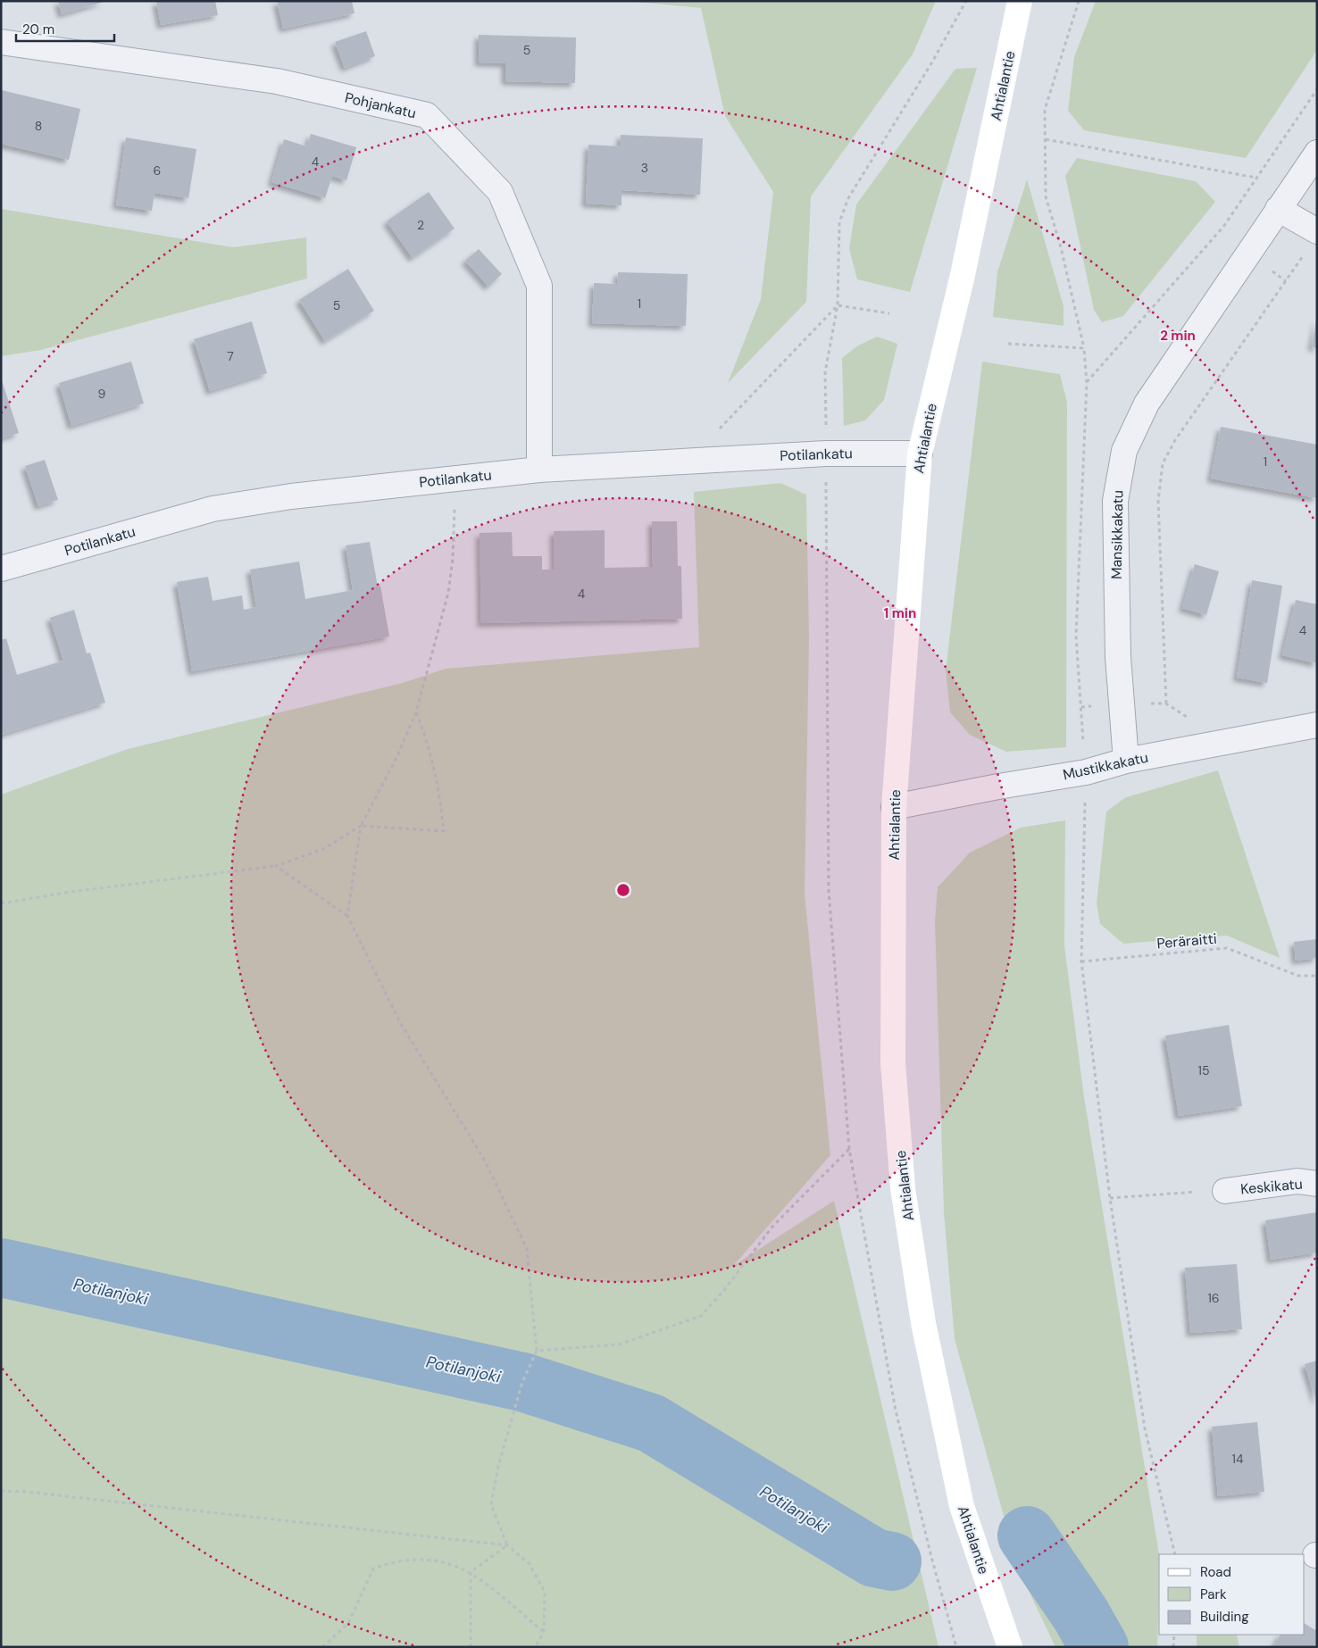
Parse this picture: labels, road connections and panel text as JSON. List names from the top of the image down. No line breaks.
{"streets":{"main road":["Ahtialantie"],"street":["Pohjankatu","Potilankatu","Mansikkakatu","Mustikkakatu","Keskikatu"],"path":["Peräraitti"]},"crossings":[["Ahtialantie","Potilankatu"],["Ahtialantie","Mustikkakatu"],["Pohjankatu","Potilankatu"],["Mansikkakatu","Mustikkakatu"]],"water":["Potilanjoki"],"house_numbers":["5","8","4","3","6","2","1","5","7","9","1","4","4","15","16","14"],"legend":["Road","Park","Building"],"scale_bar":"20 m","rings":["2 min","1 min"]}
